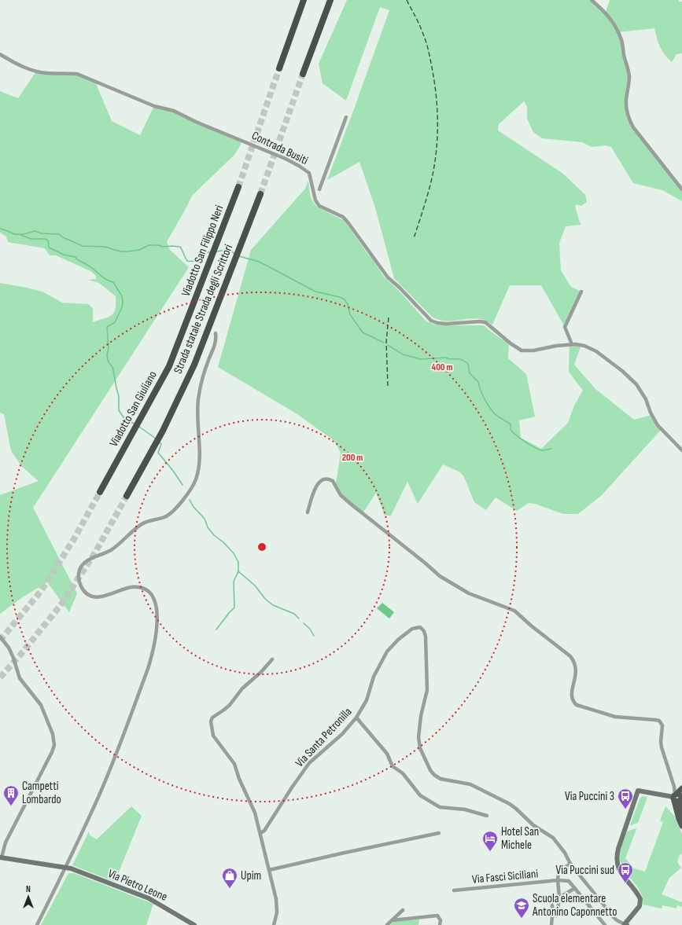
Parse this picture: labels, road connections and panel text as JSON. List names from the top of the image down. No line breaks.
{"streets":{"highway":["Viadotto San Filippo Neri","Strada statale Strada degli Scrittori","Viadotto San Giuliano"],"main road":["Via Pietro Leone"],"street":["Contrada Busiti","Via Santa Petronilla","Via Fasci Siciliani"]},"crossings":[["Viadotto San Filippo Neri","Strada statale Strada degli Scrittori"],["Strada statale Strada degli Scrittori","Viadotto San Giuliano"]],"places":{"building":["Campetti Lombardo"],"bus stop":["Via Puccini 3","Via Puccini sud"],"hotel":["Hotel San Michele"],"shop":["Upim"],"school or university":["Scuola elementare Antonino Caponnetto"]},"north":"top","rings":["400 m","200 m"]}
